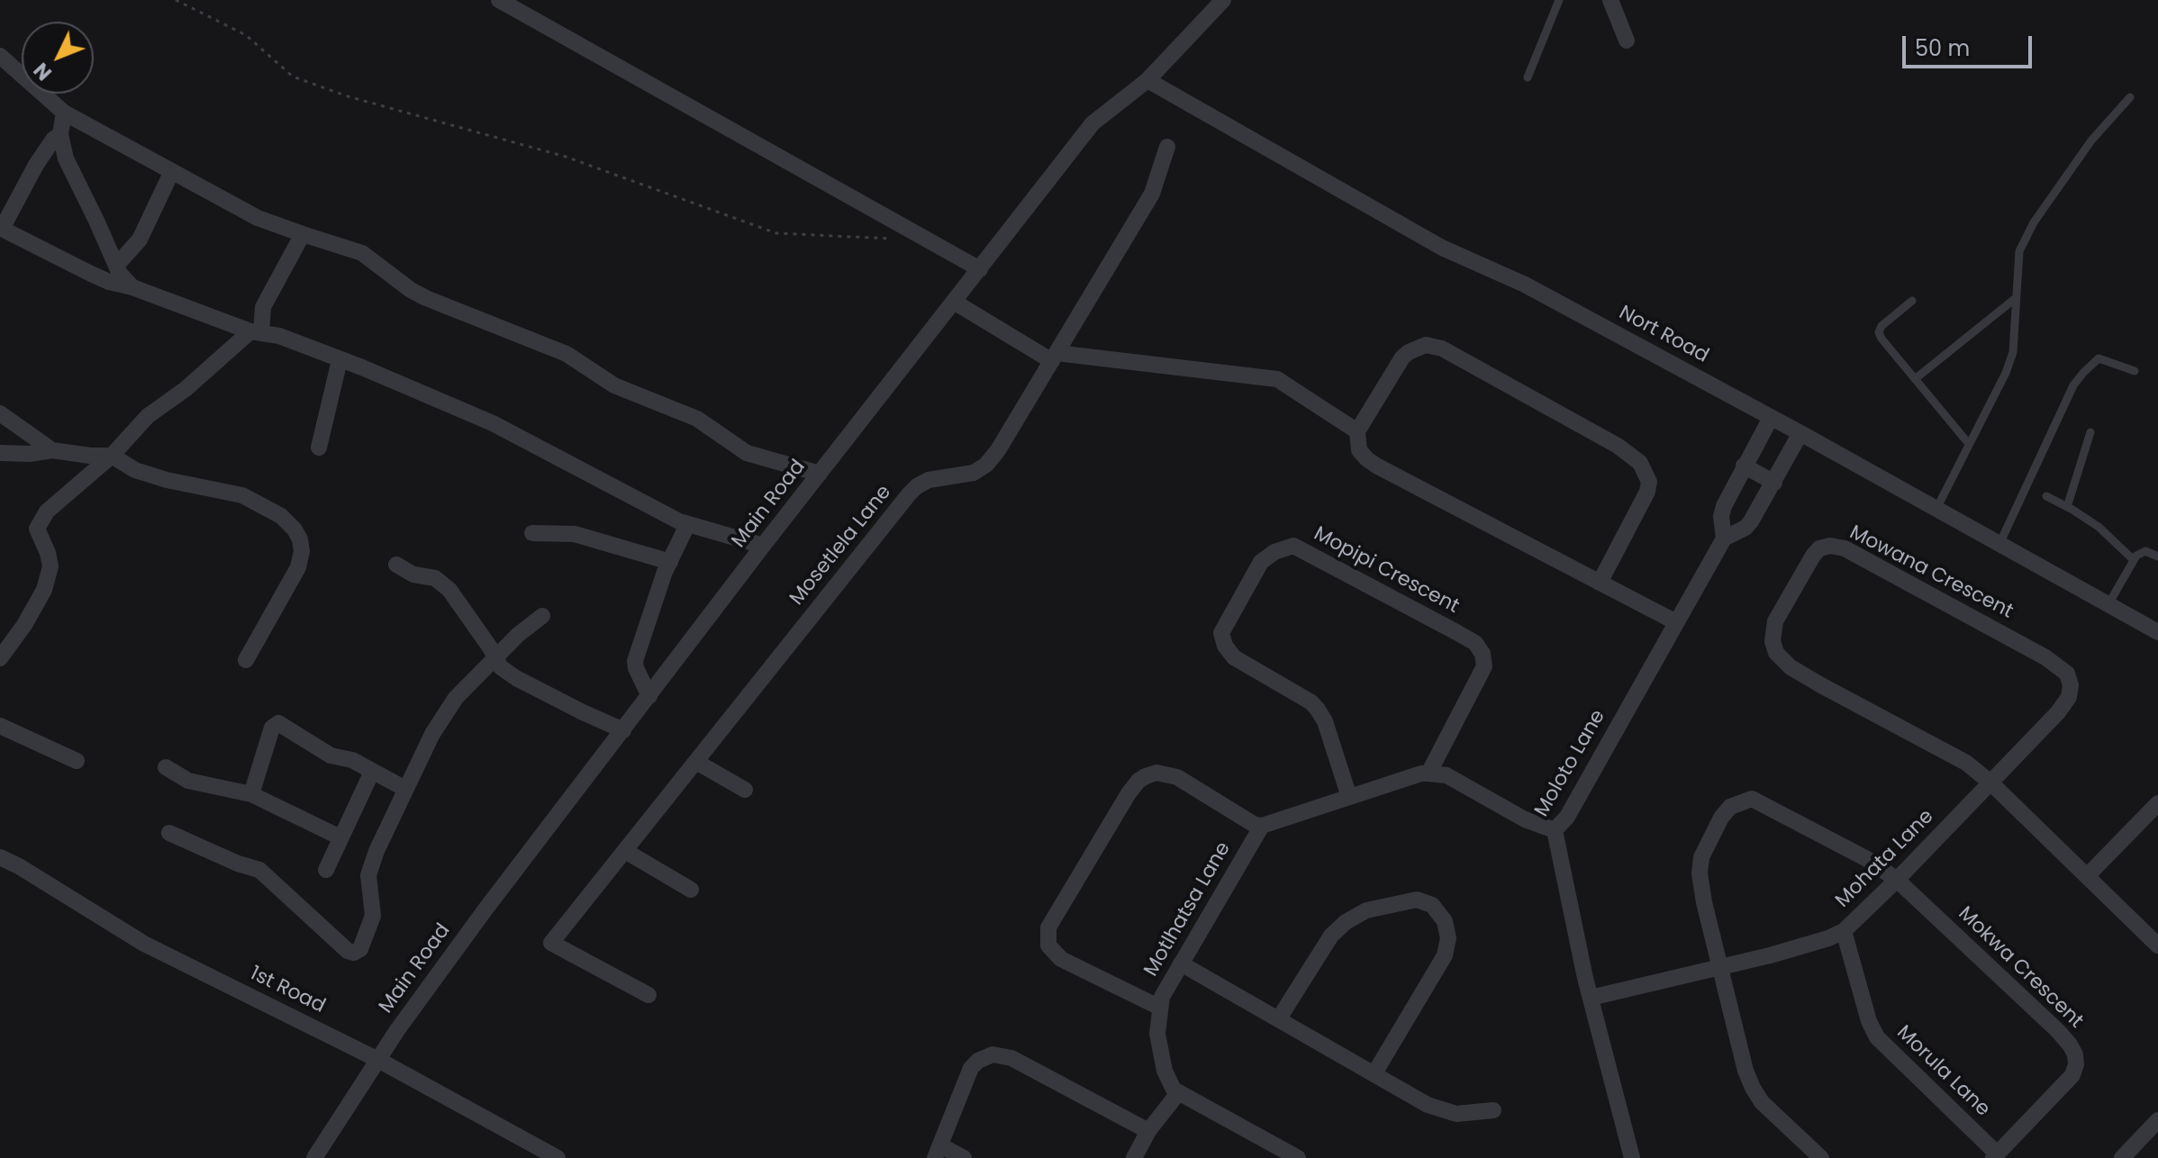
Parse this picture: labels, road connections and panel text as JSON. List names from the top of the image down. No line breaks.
{"streets":{"street":["Nort Road","Main Road","Mosetlela Lane","Mopipi Crescent","Mowana Crescent","Moloto Lane","Mohata Lane","Motlhatsa Lane","Mokwa Crescent","1st Road","Morula Lane"]},"crossings":[["Nort Road","Main Road"],["Main Road","1st Road"],["Mowana Crescent","Mohata Lane"],["Moloto Lane","Mohata Lane"],["Mohata Lane","Mokwa Crescent"],["Mohata Lane","Morula Lane"],["Mokwa Crescent","Morula Lane"]],"scale_bar":"50 m","north":"bottom left"}
